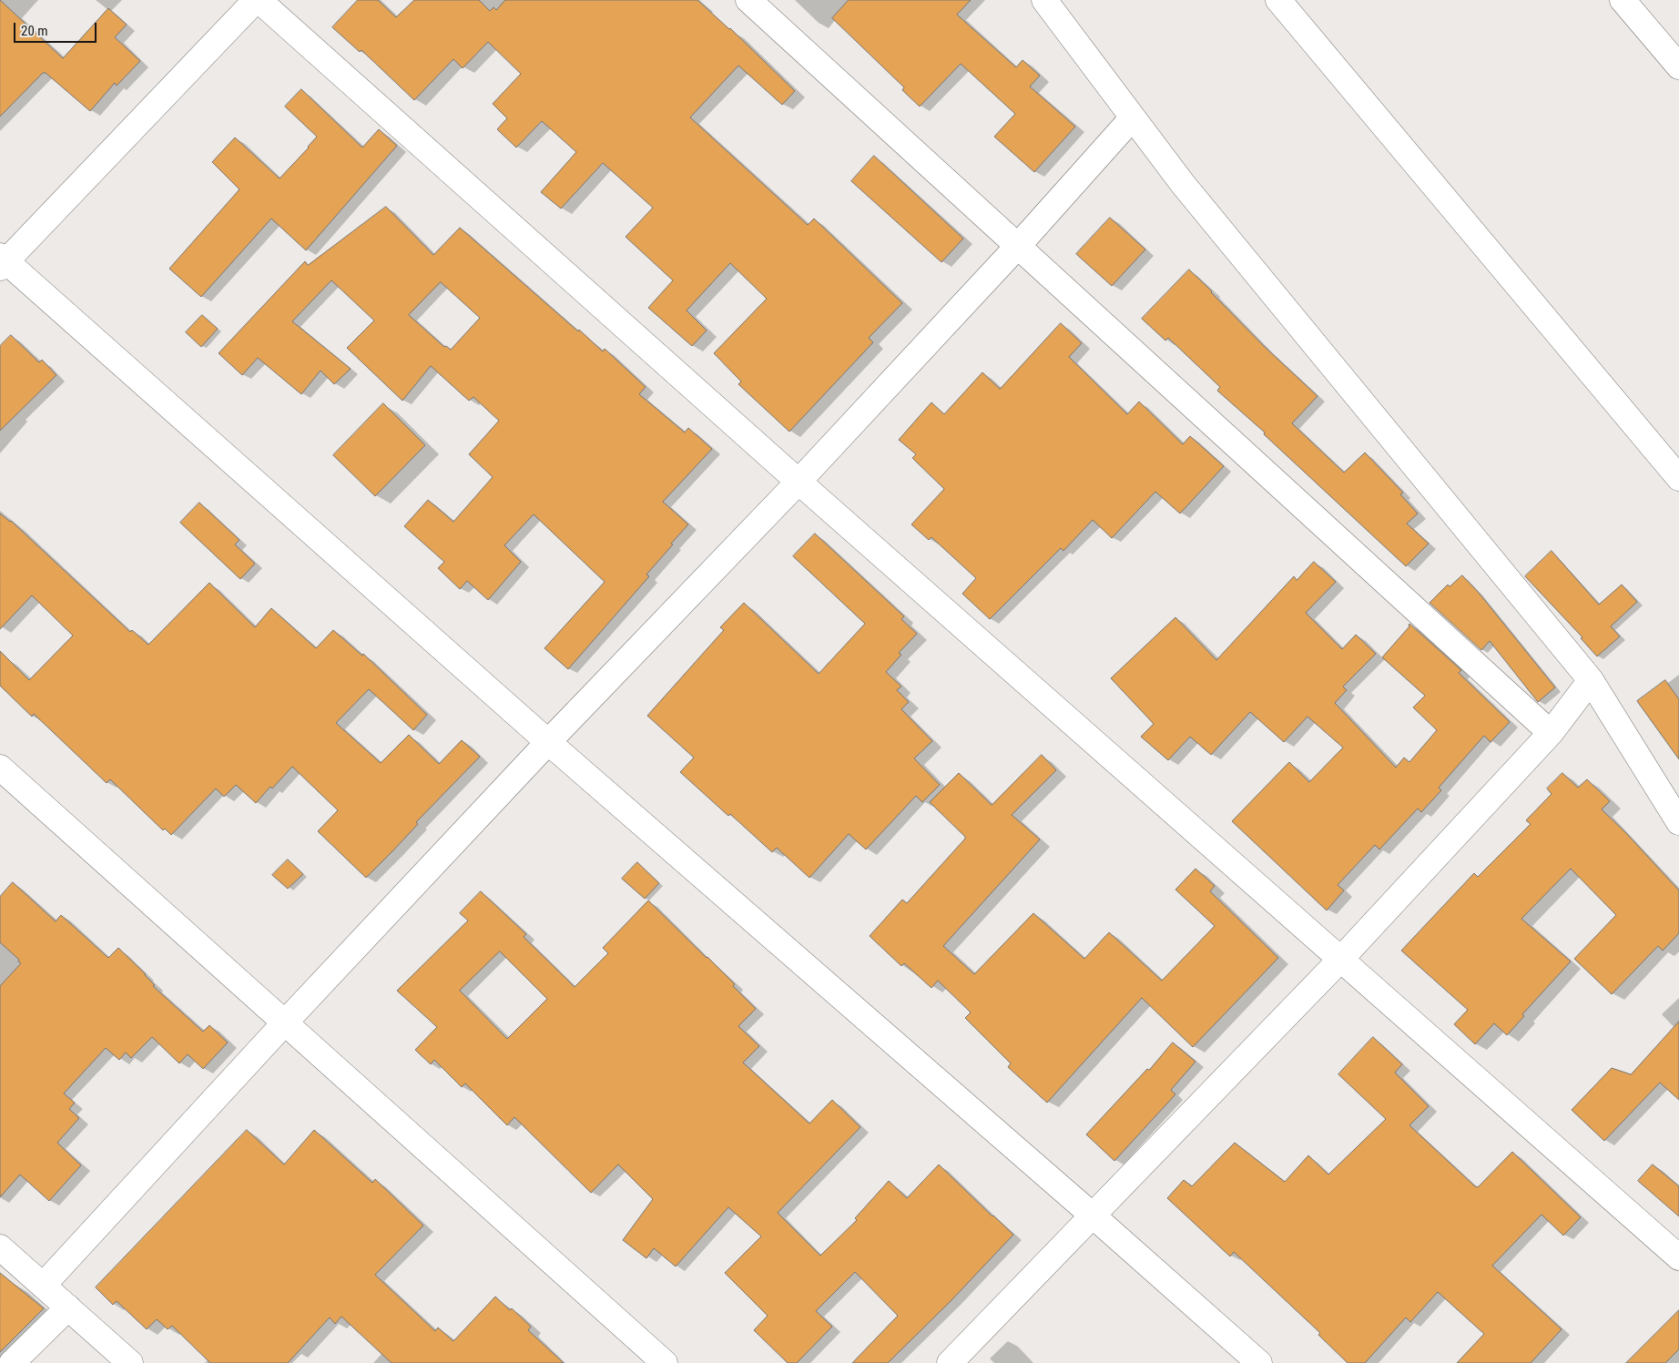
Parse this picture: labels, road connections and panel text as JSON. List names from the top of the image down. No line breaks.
{"scale_bar":"20 m"}
